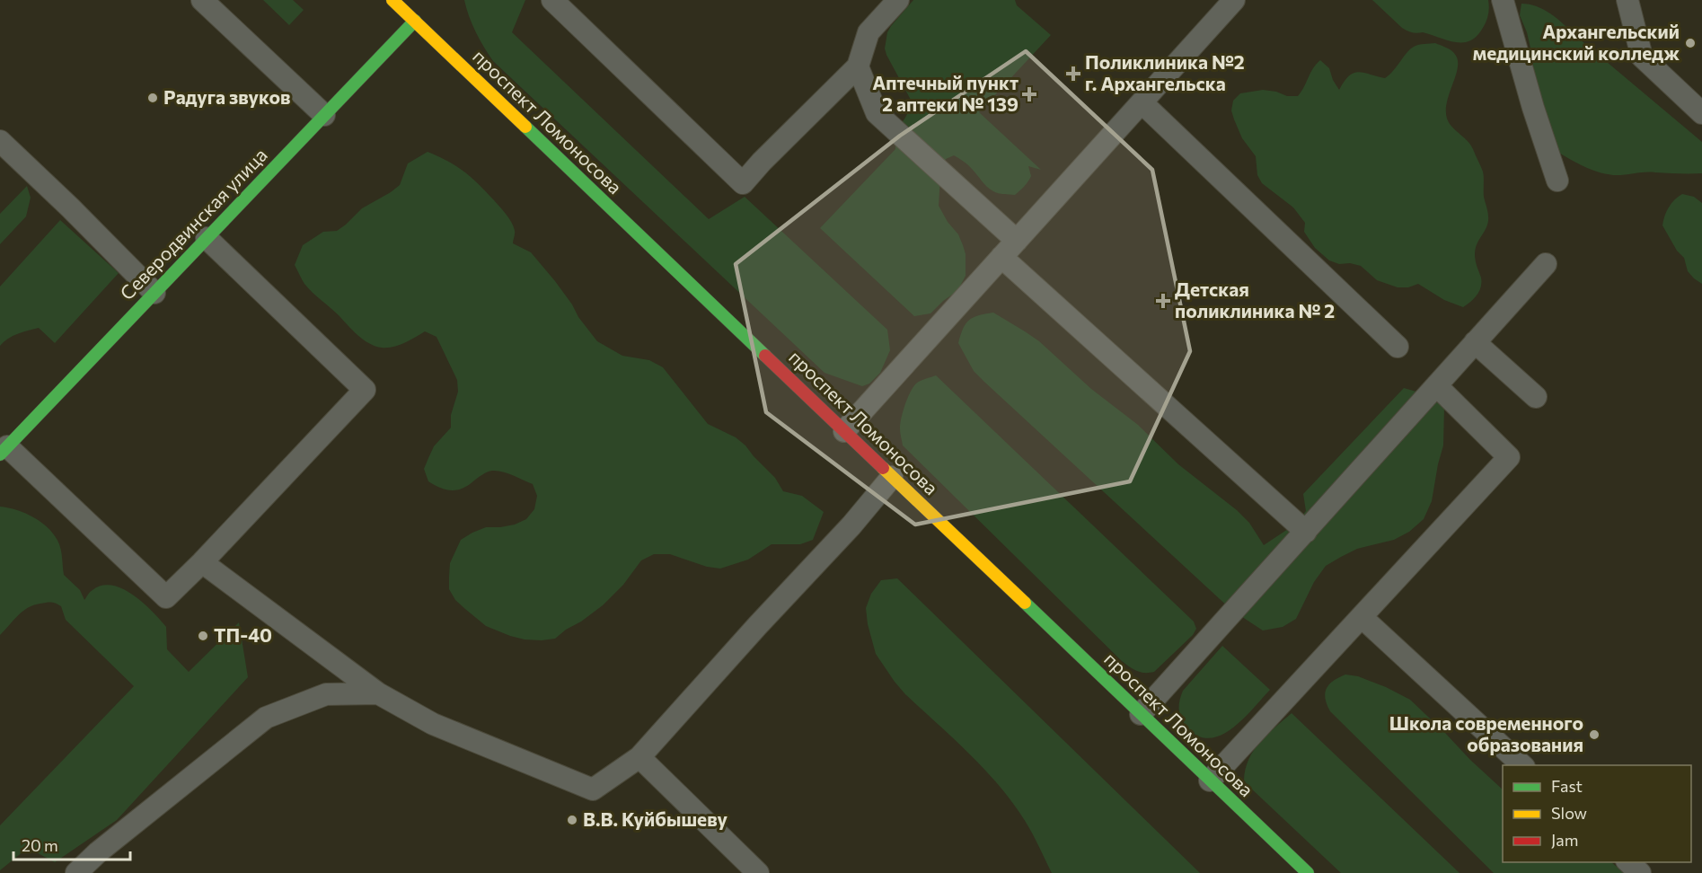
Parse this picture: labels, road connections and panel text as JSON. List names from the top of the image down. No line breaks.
{"streets":{"main road":["проспект Ломоносова","Северодвинская улица"]},"crossings":[["проспект Ломоносова","Северодвинская улица"]],"places":{"other":["Архангельский медицинский колледж","Радуга звуков","ТП-40","Школа современного образования","В.В. Куйбышеву"],"health":["Поликлиника №2 г. Архангельска","Аптечный пункт 2 аптеки № 139","Детская поликлиника № 2"]},"legend":["Fast","Slow","Jam"],"scale_bar":"20 m"}
